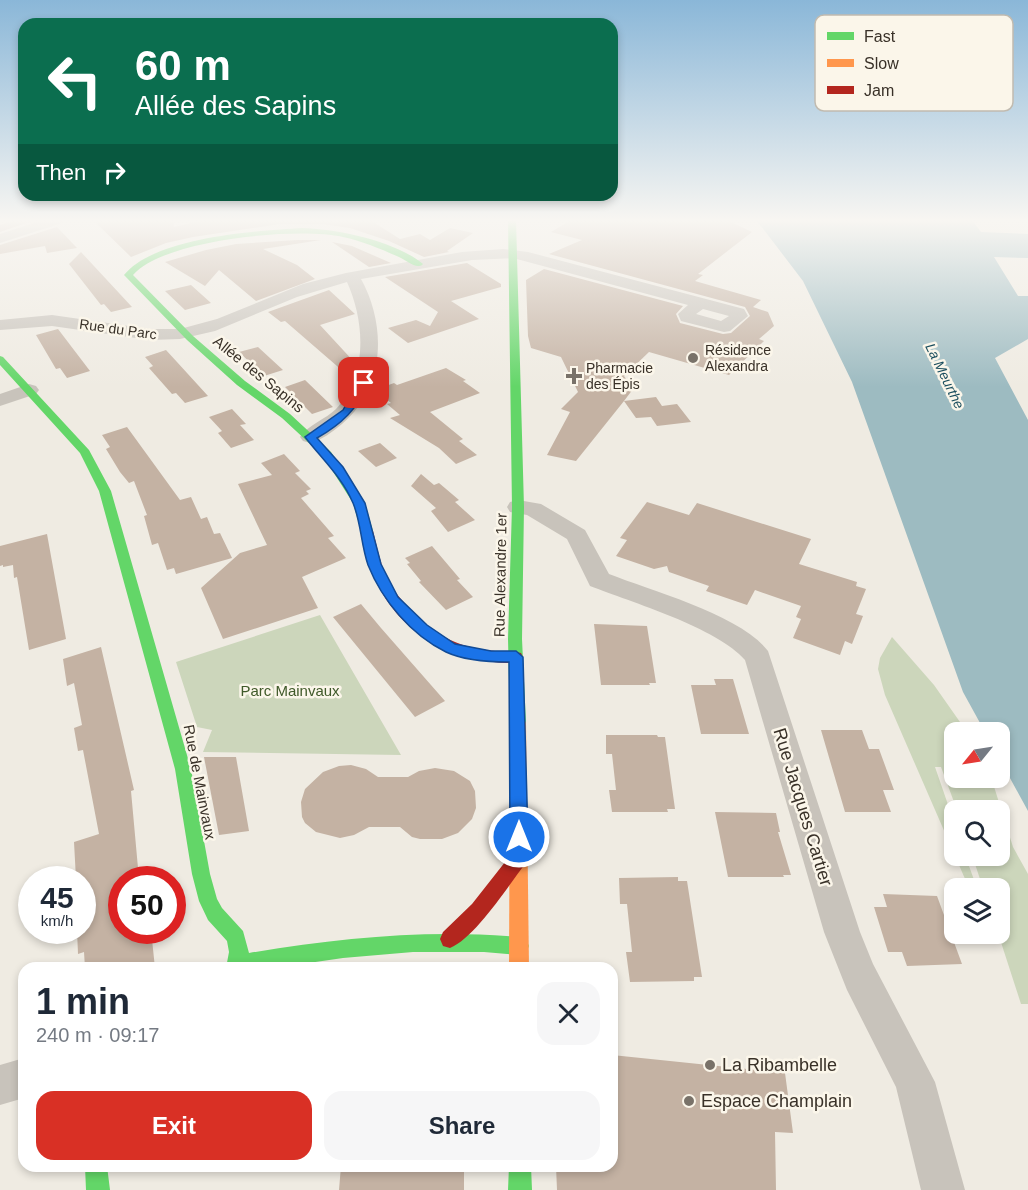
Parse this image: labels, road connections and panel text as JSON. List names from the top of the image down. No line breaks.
{"streets":{"street":["Rue du Parc","Allée des Sapins","Rue Alexandre 1er","Rue de Mainvaux","Rue Jacques Cartier"]},"crossings":[["Rue du Parc","Allée des Sapins"],["Allée des Sapins","Rue Alexandre 1er"],["Rue Alexandre 1er","Rue de Mainvaux"],["Rue Alexandre 1er","Rue Jacques Cartier"]],"water":["La Meurthe"],"parks":["Parc Mainvaux"],"places":{"other":["Résidence Alexandra","La Ribambelle","Espace Champlain"],"health":["Pharmacie des Épis"]},"legend":["Fast","Slow","Jam"],"north":"bottom left","page":{"turn":["60 m","Allée des Sapins"],"then":"Then","speed":"45 km/h","limit":"50","heading":["1 min","240 m · 09:17"],"buttons":["Exit","Share"]}}
